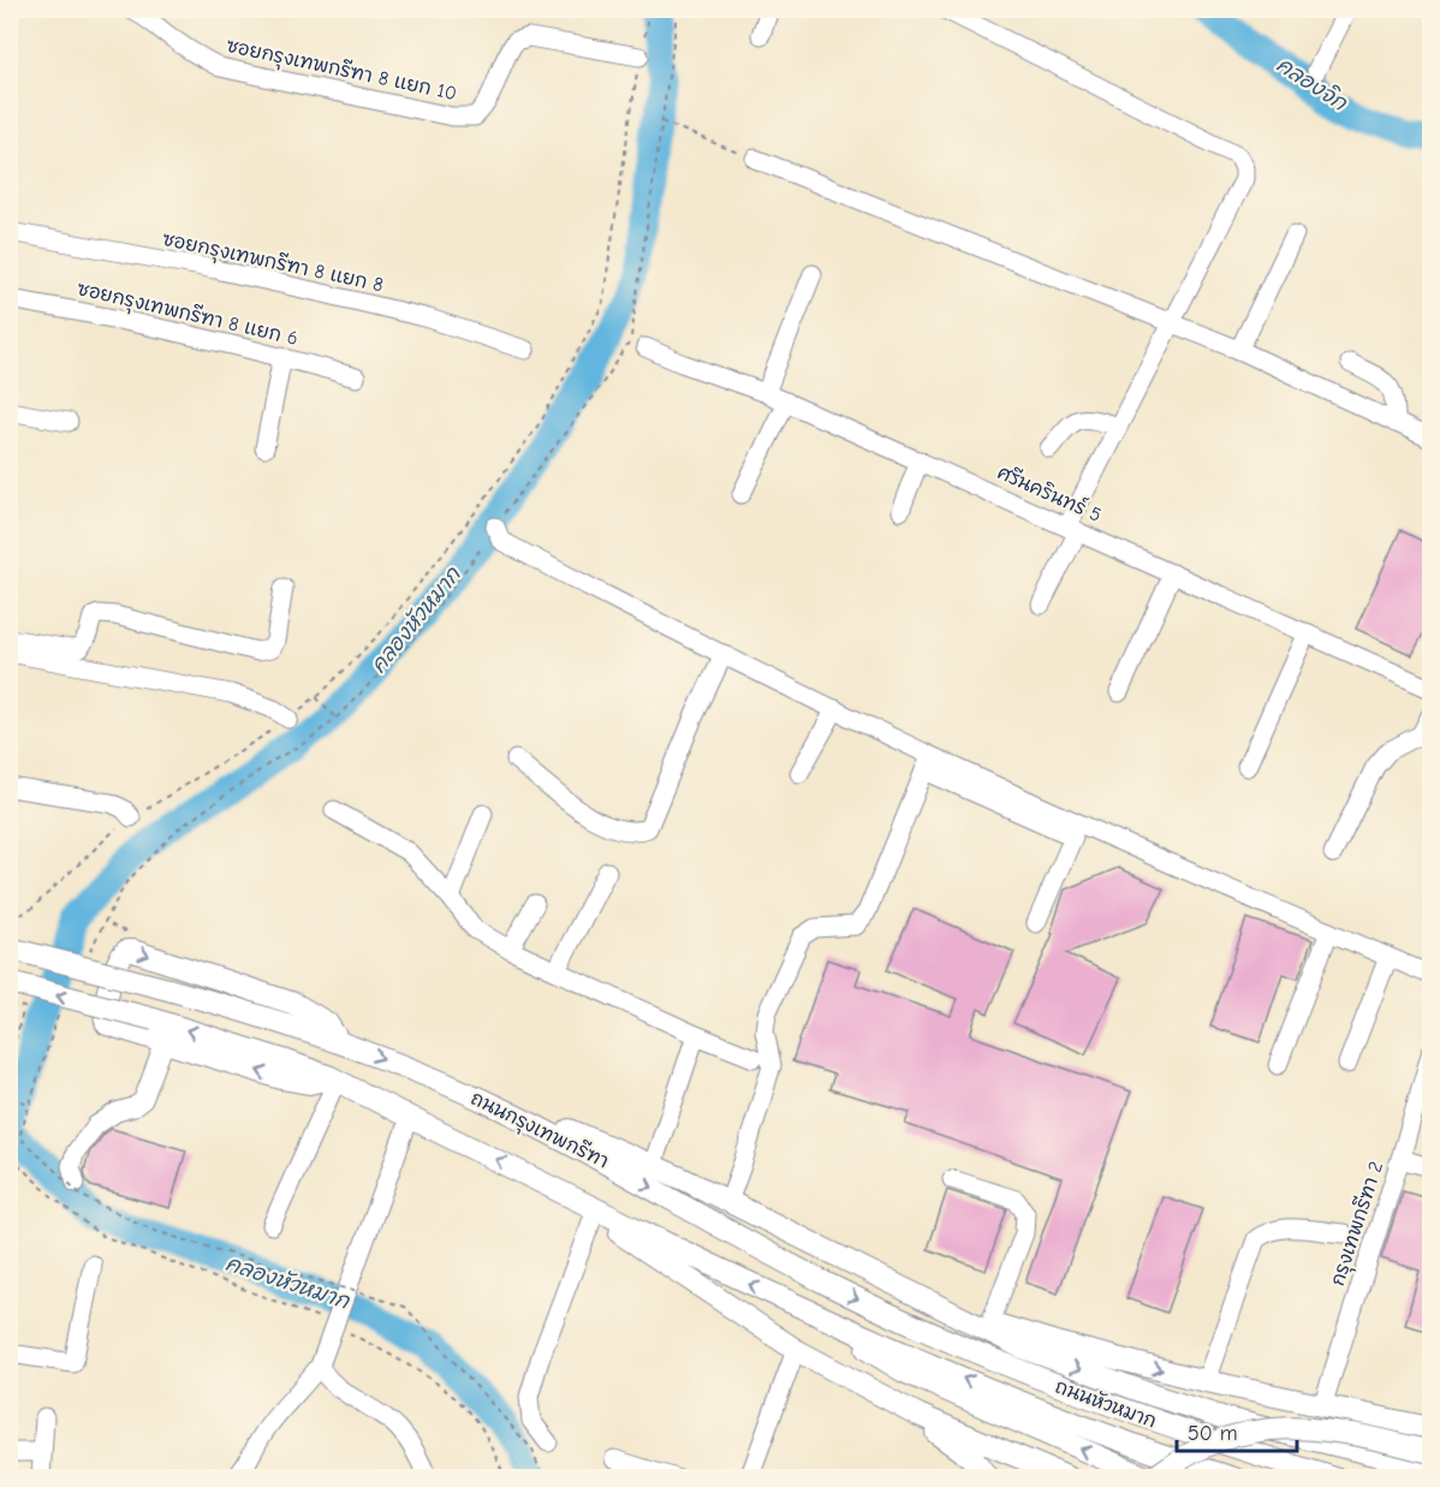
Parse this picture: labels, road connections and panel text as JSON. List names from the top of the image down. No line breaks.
{"streets":{"main road":["ถนนกรุงเทพกรีฑา","ถนนหัวหมาก"],"street":["ซอยกรุงเทพกรีฑา 8 แยก 10","ซอยกรุงเทพกรีฑา 8 แยก 8","ซอยกรุงเทพกรีฑา 8 แยก 6","ศรีนครินทร์ 5","กรุงเทพกรีฑา 2"]},"crossings":[["ถนนกรุงเทพกรีฑา","ถนนหัวหมาก"]],"water":["คลองจิก","คลองหัวหมาก"],"scale_bar":"50 m"}
